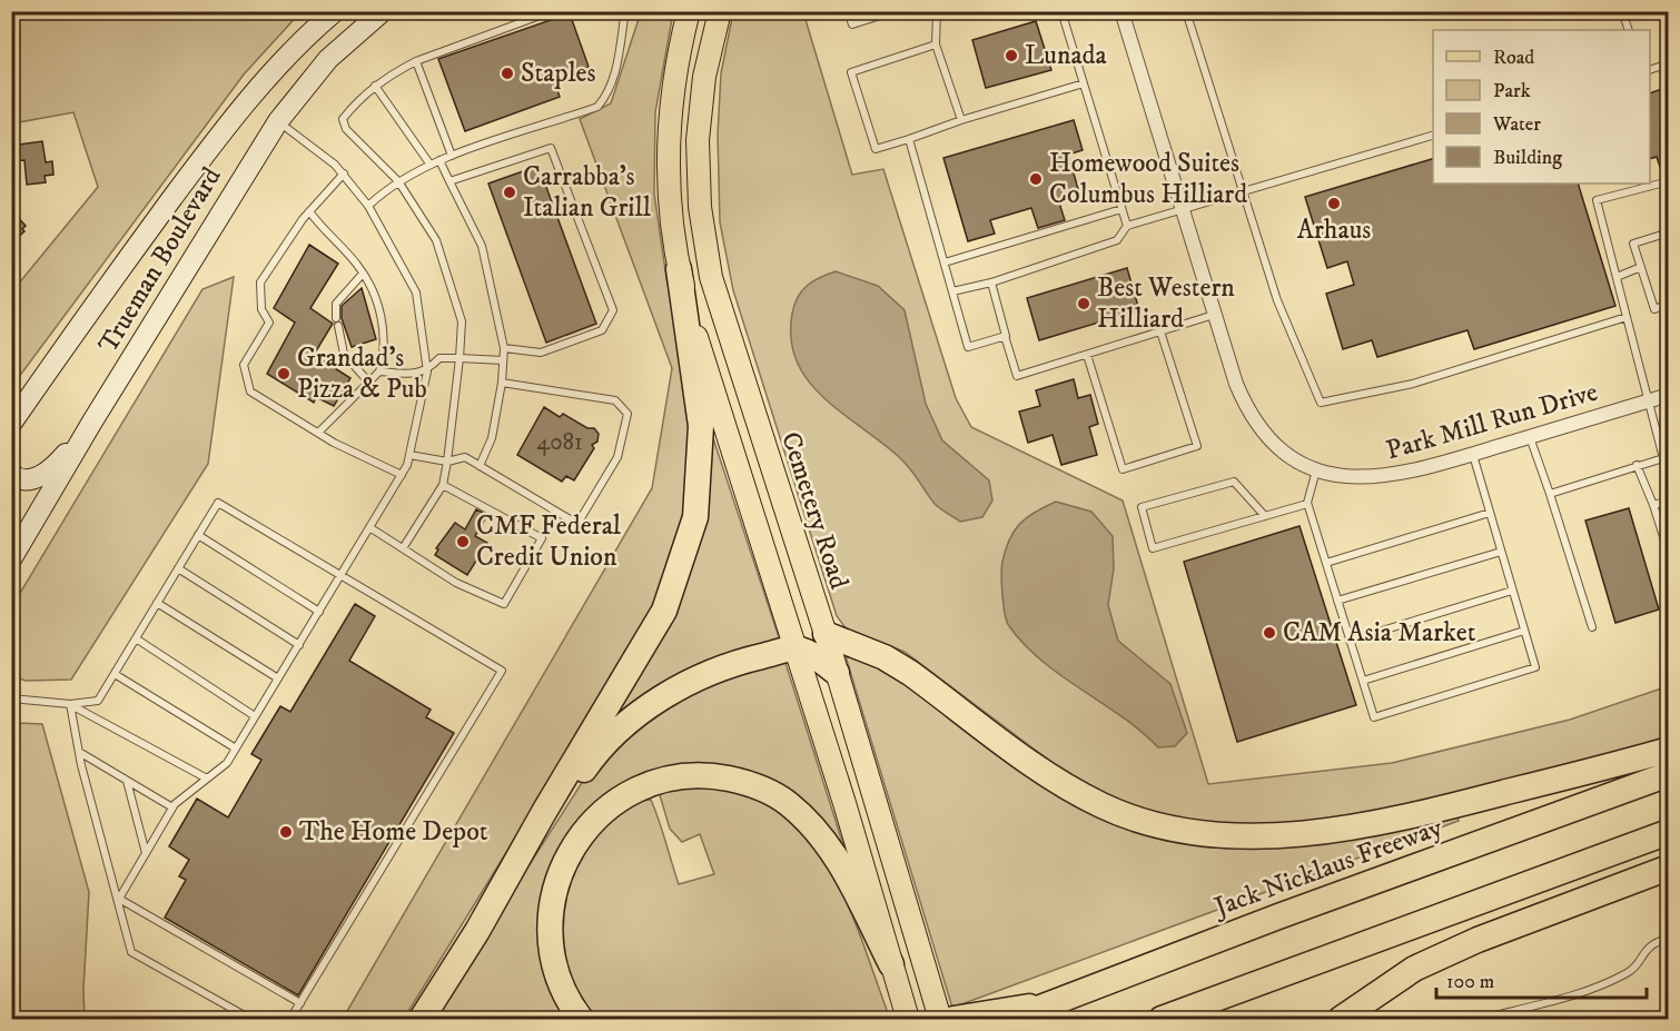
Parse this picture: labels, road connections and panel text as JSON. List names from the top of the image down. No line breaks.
{"streets":{"highway":["Jack Nicklaus Freeway"],"main road":["Trueman Boulevard","Cemetery Road"],"street":["Park Mill Run Drive"]},"places":["Lunada","Staples","Homewood Suites Columbus Hilliard","Carrabba's Italian Grill","Arhaus","Best Western Hilliard","Grandad's Pizza & Pub","CMF Federal Credit Union","CAM Asia Market","The Home Depot"],"house_numbers":["4081"],"legend":["Road","Park","Water","Building"],"scale_bar":"100 m"}
